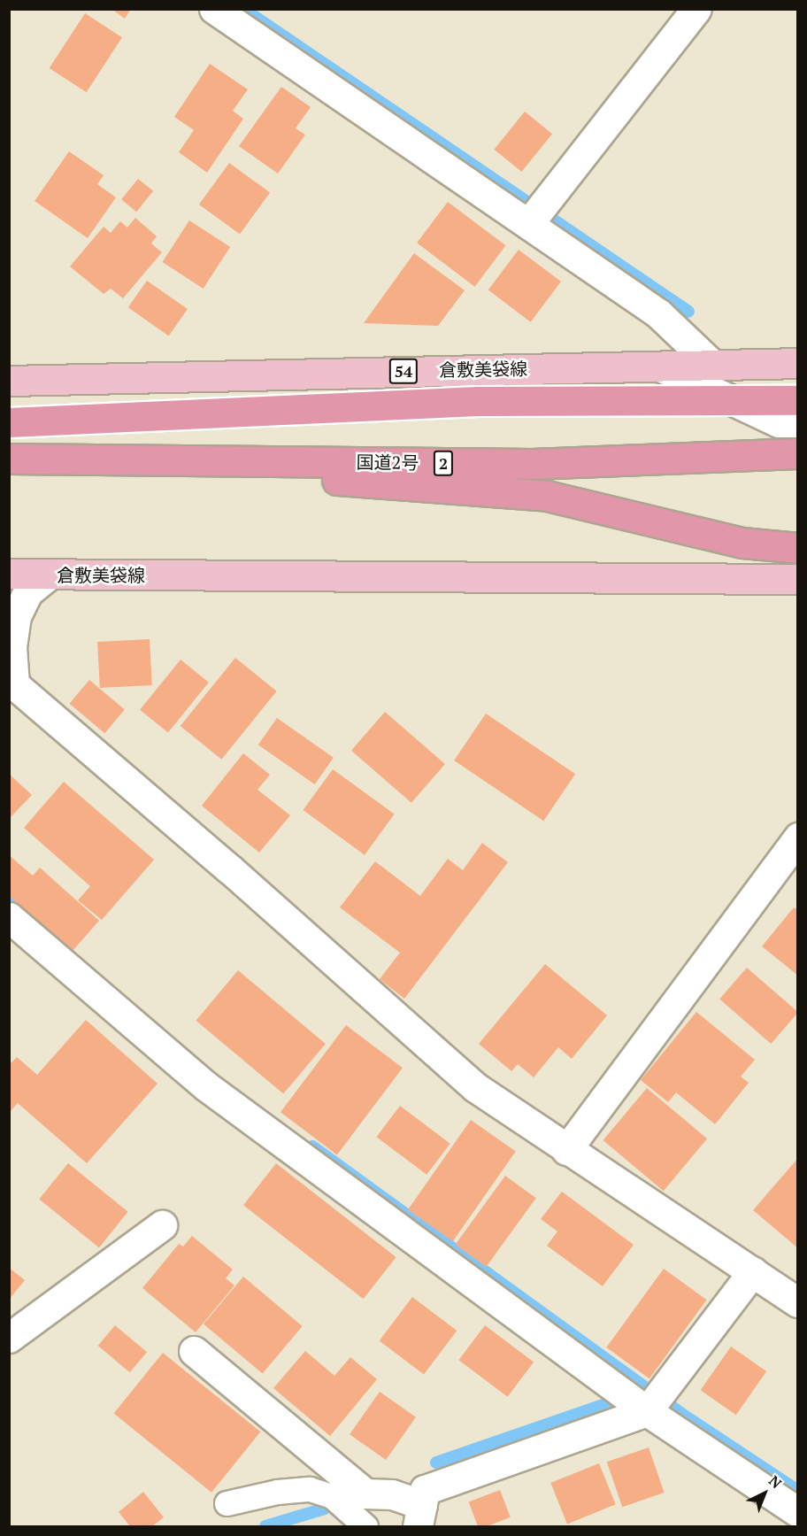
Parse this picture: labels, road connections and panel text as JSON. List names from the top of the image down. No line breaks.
{"streets":{"highway":["国道2号","2"],"main road":["倉敷美袋線","54"]},"north":"top right"}
